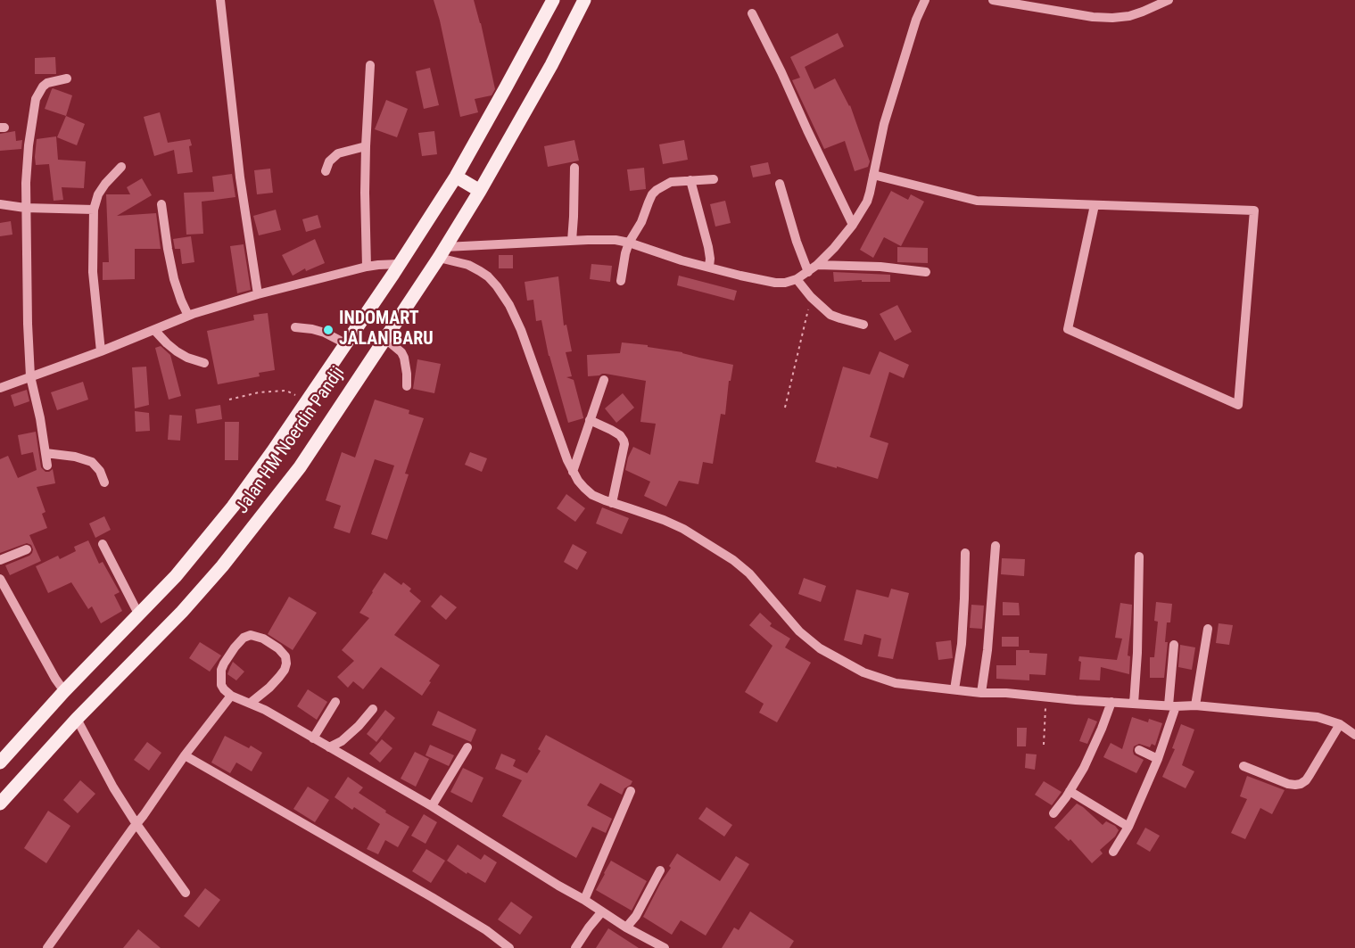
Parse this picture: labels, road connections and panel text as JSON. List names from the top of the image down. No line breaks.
{"streets":{"main road":["Jalan HM Noerdin Pandji"]},"places":["INDOMART JALAN BARU"]}
